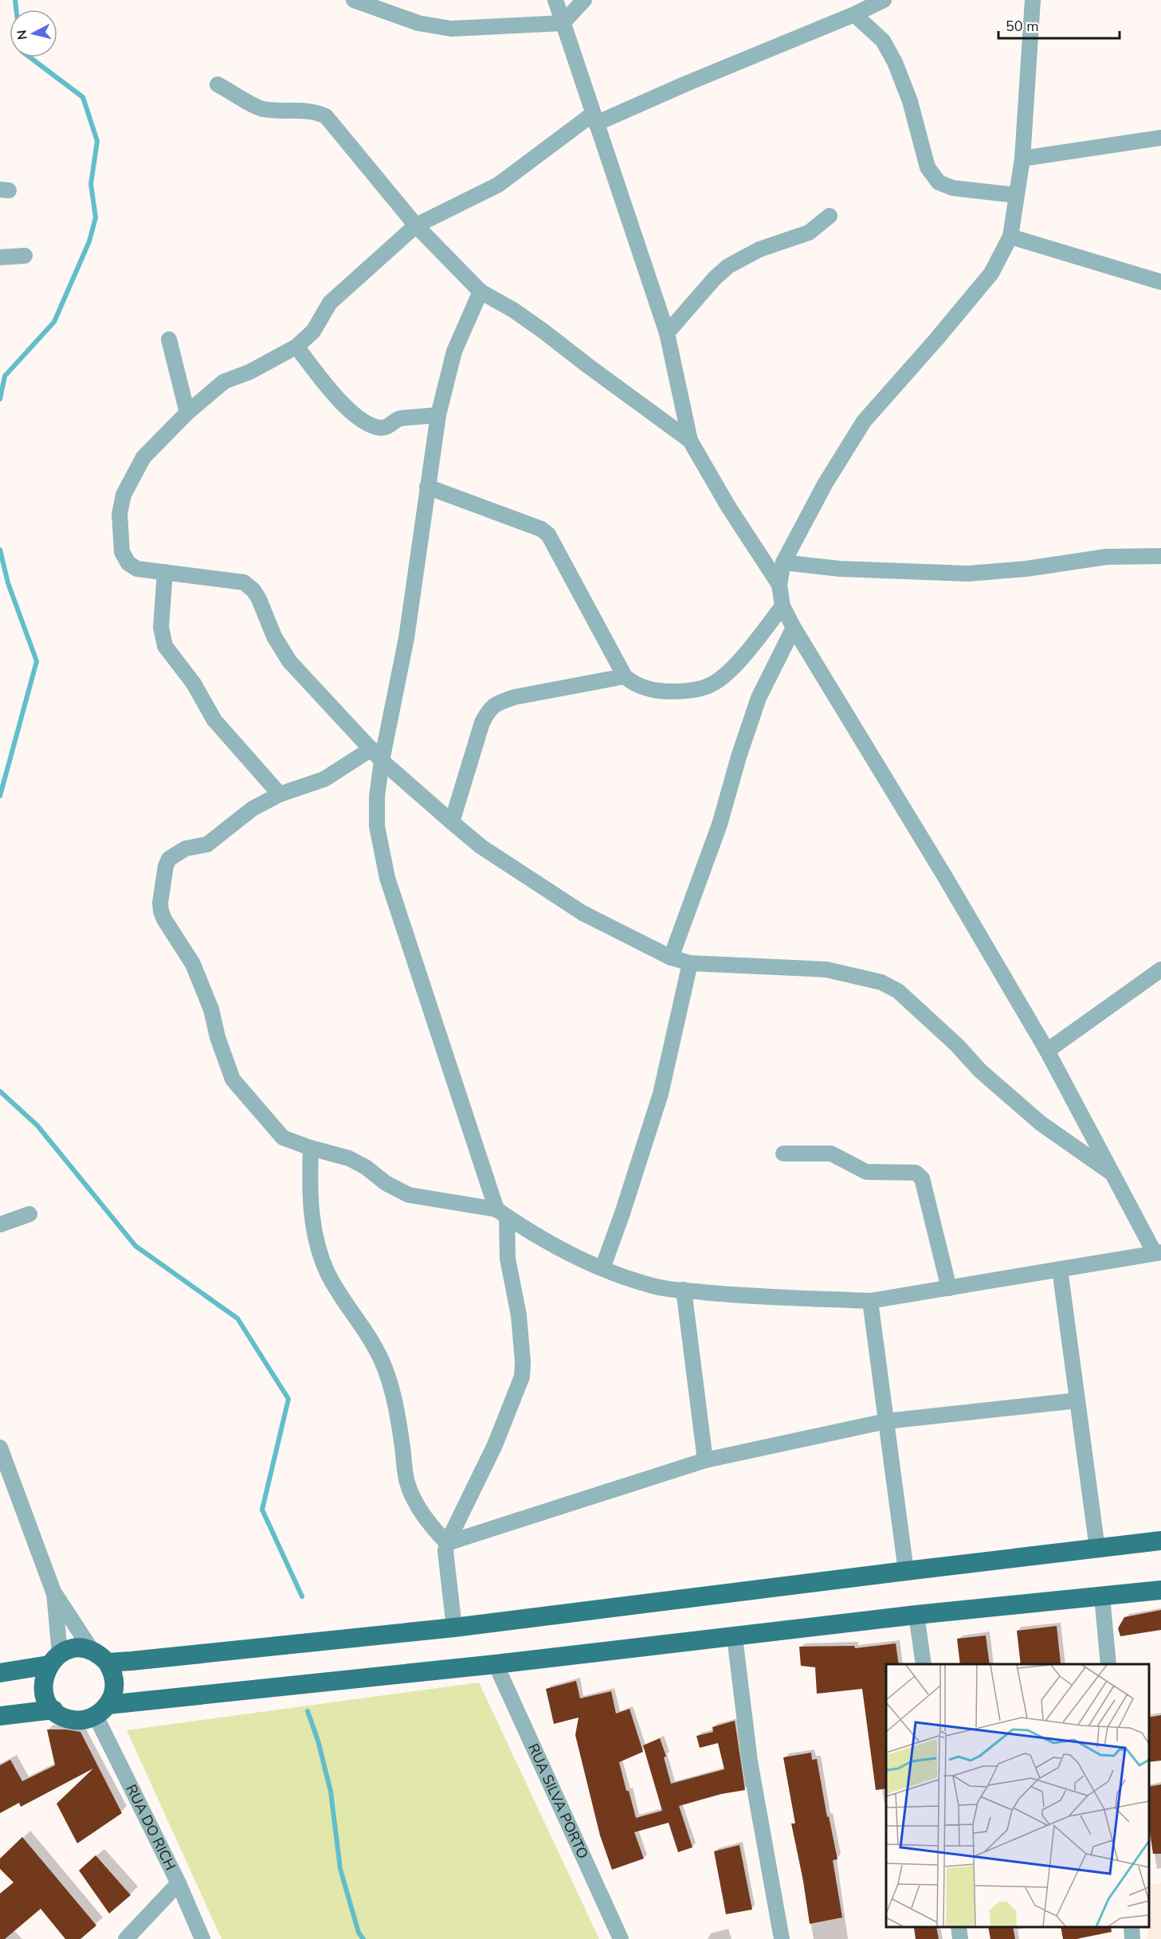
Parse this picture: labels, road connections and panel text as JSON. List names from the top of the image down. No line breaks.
{"streets":{"street":["RUA SILVA PORTO","RUA DO RICH"]},"scale_bar":"50 m","north":"left"}
